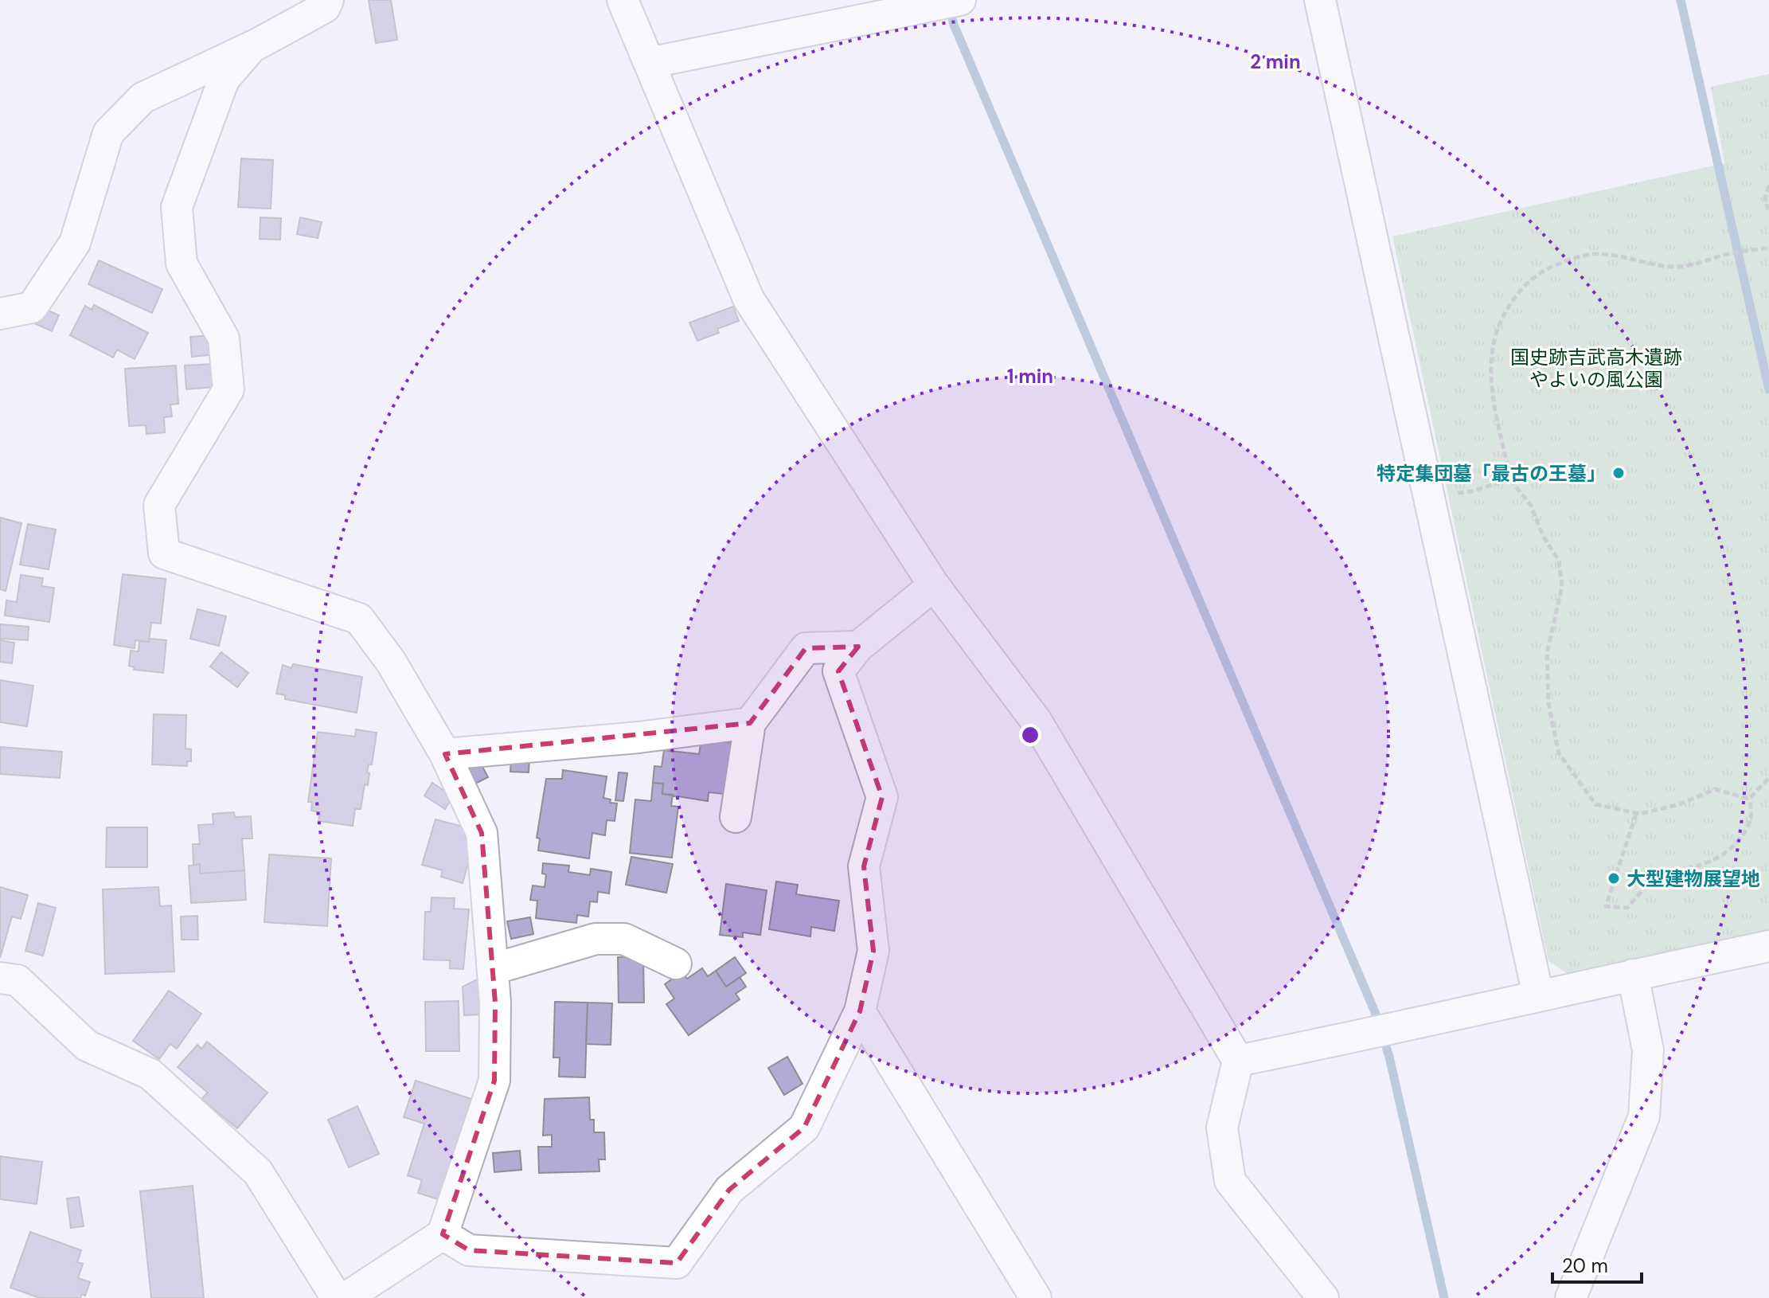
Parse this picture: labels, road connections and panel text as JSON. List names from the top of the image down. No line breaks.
{"parks":["国史跡吉武高木遺跡 やよいの風公園"],"places":["特定集団墓「最古の王墓」","大型建物展望地"],"scale_bar":"20 m","rings":["2 min","1 min"]}
